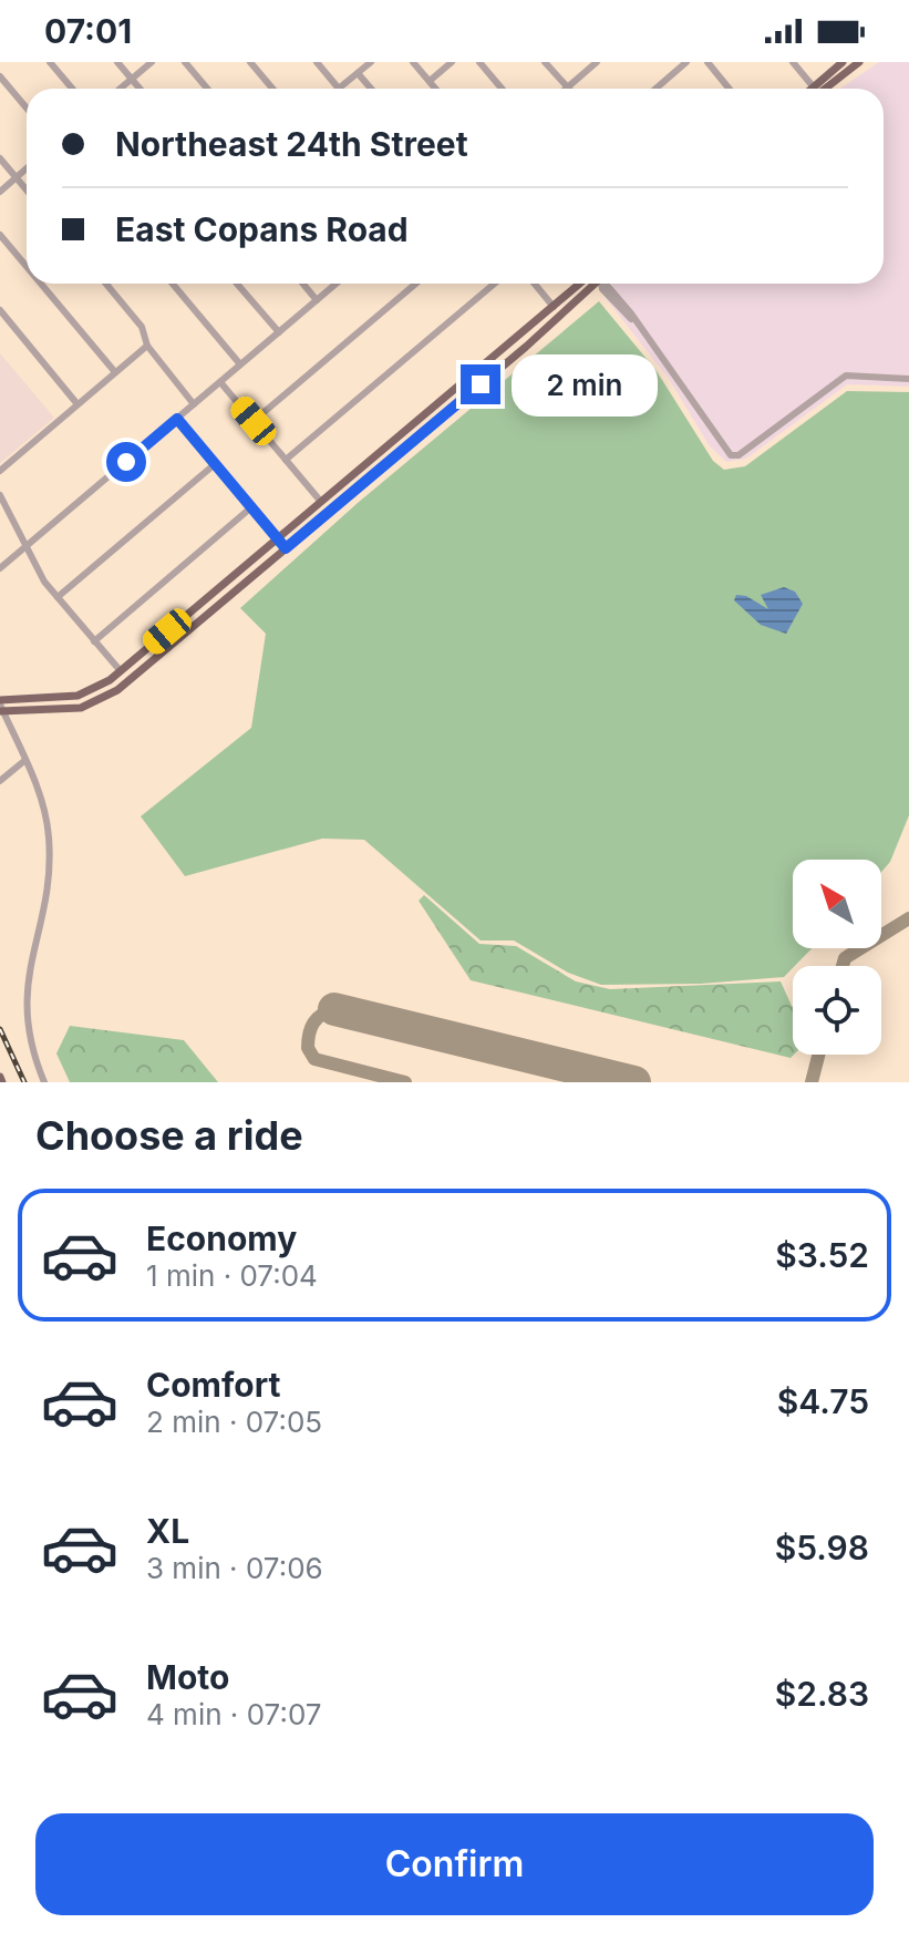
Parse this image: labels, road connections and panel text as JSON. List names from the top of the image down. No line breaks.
{"north":"top left","page":{"status":"07:01","banner":["Northeast 24th Street","East Copans Road"],"bubble":"2 min","heading":"Choose a ride","list":[{"name":"Economy","note":"1 min · 07:04","value":"$3.52"},{"name":"Comfort","note":"2 min · 07:05","value":"$4.75"},{"name":"XL","note":"3 min · 07:06","value":"$5.98"},{"name":"Moto","note":"4 min · 07:07","value":"$2.83"}],"buttons":"Confirm"}}
